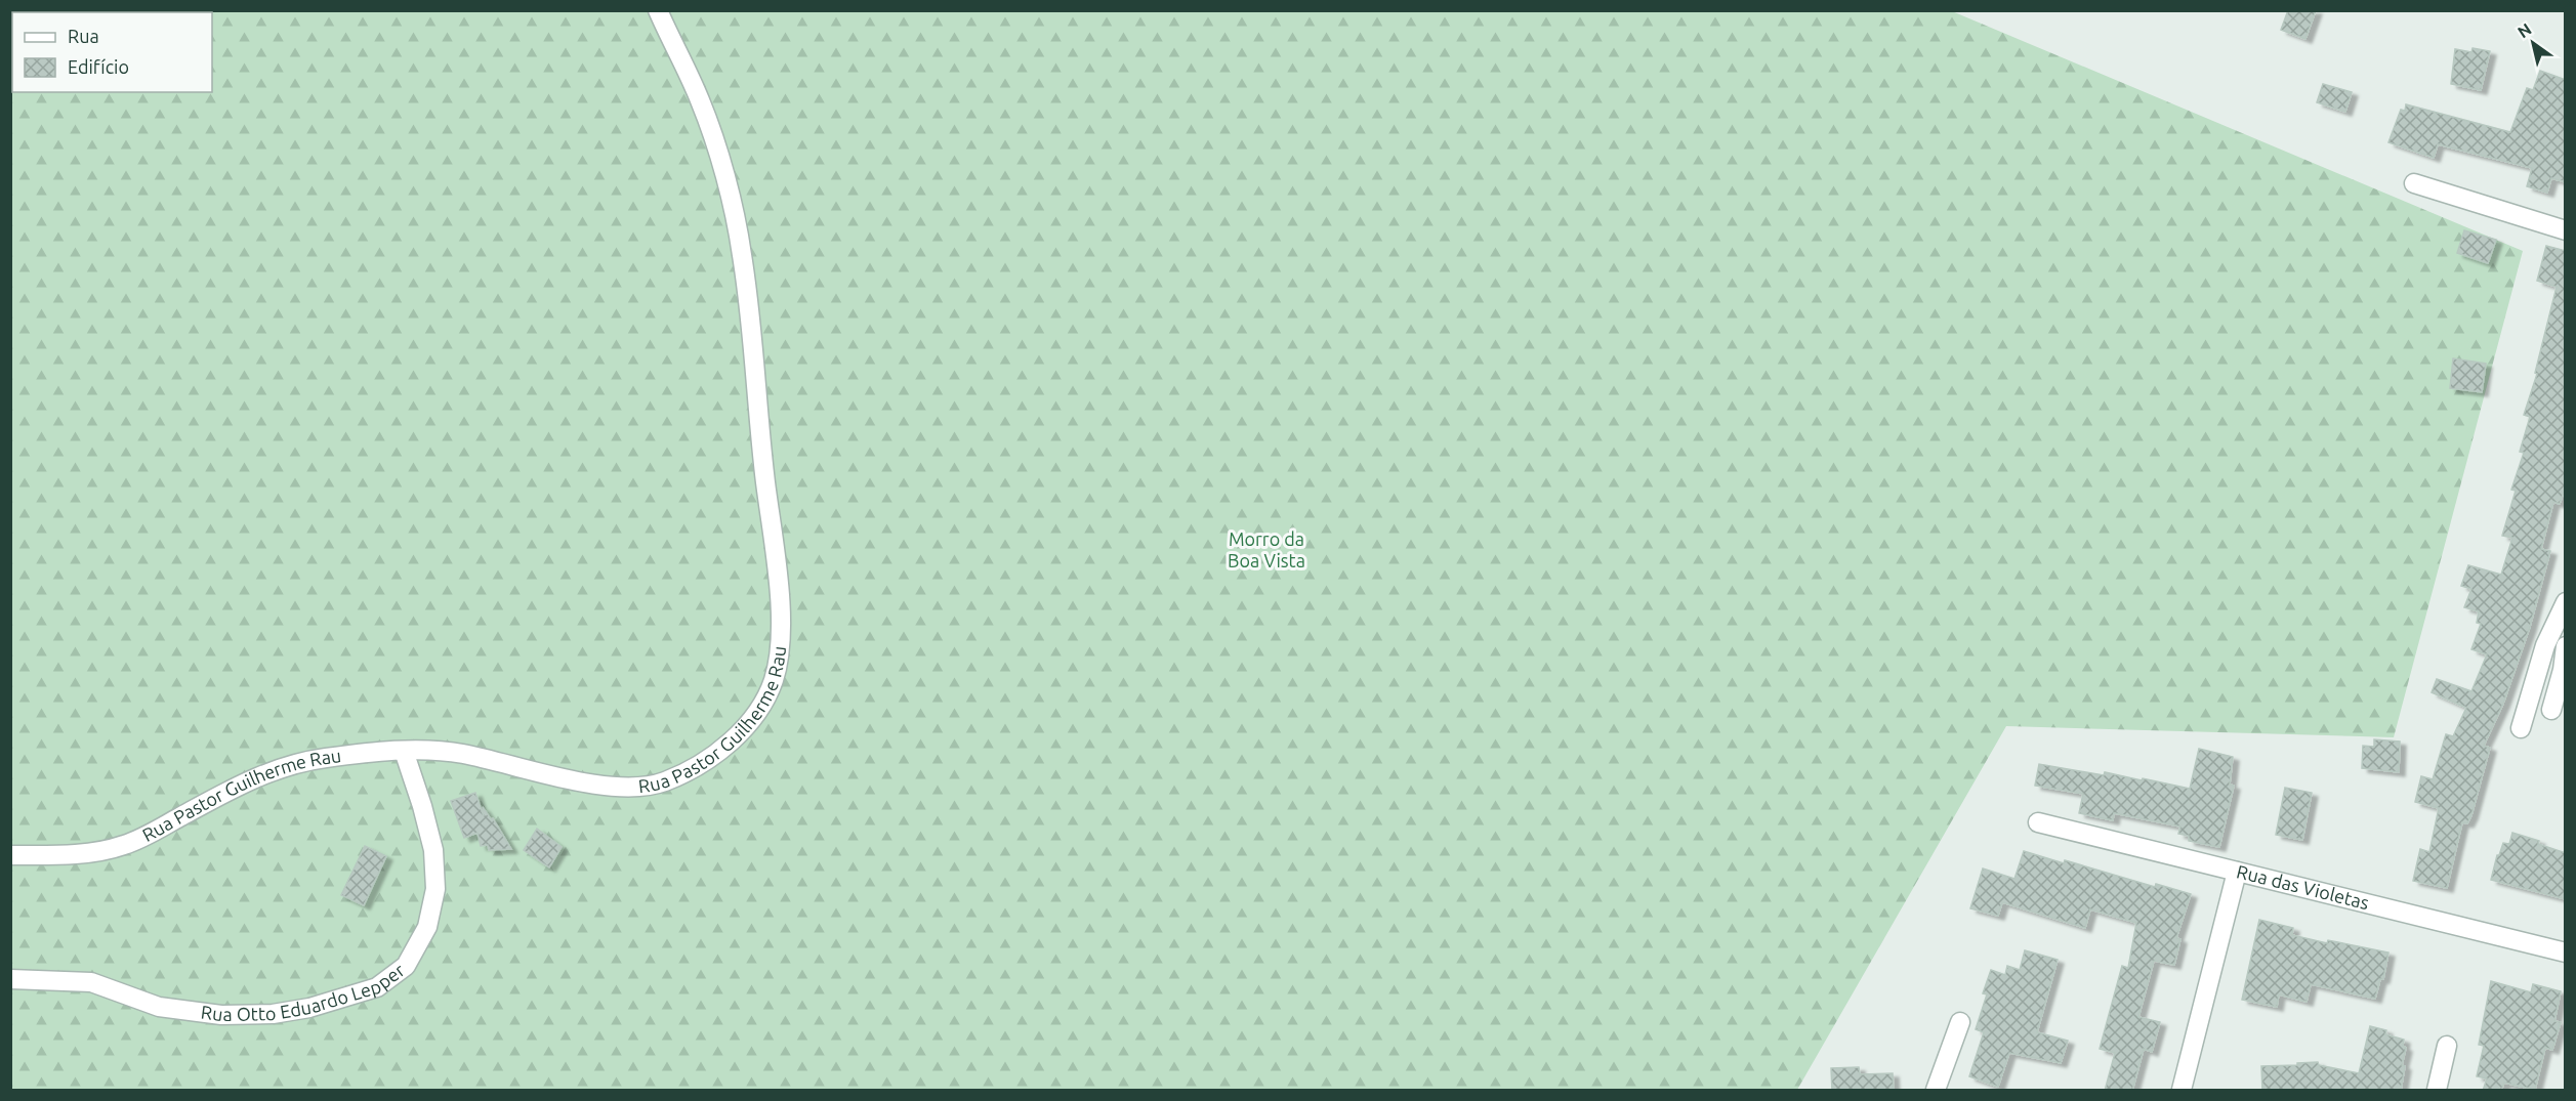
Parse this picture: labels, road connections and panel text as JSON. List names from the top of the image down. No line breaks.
{"streets":{"street":["Rua Pastor Guilherme Rau","Rua das Violetas","Rua Otto Eduardo Lepper"]},"crossings":[["Rua Pastor Guilherme Rau","Rua Otto Eduardo Lepper"]],"parks":["Morro da Boa Vista"],"legend":["Rua","Edifício"],"north":"top left"}
